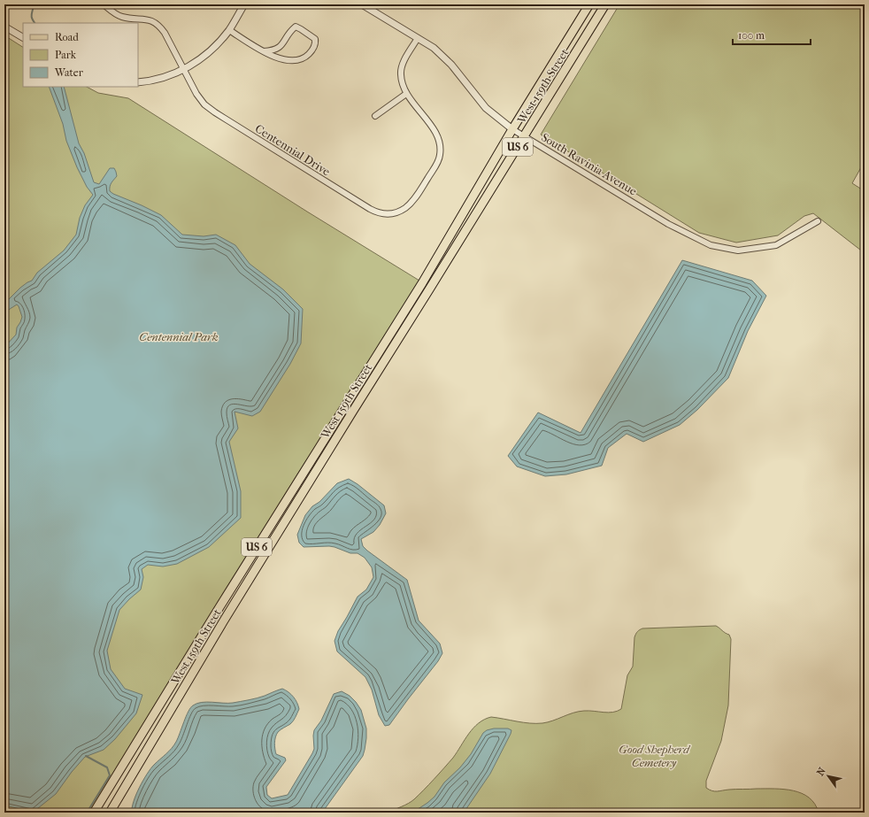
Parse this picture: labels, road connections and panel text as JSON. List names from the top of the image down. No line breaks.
{"streets":{"main road":["West 159th Street","US 6"],"street":["Centennial Drive","South Ravinia Avenue"]},"crossings":[["West 159th Street","South Ravinia Avenue"]],"parks":["Centennial Park","Good Shepherd Cemetery"],"legend":["Road","Park","Water"],"scale_bar":"100 m","north":"top left"}
